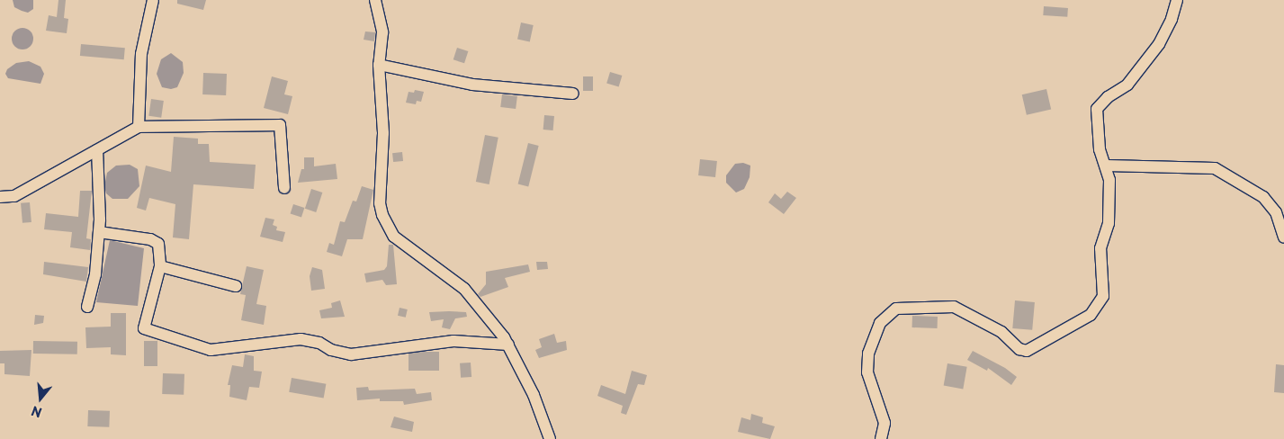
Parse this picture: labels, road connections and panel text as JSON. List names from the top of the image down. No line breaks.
{"north":"bottom"}
